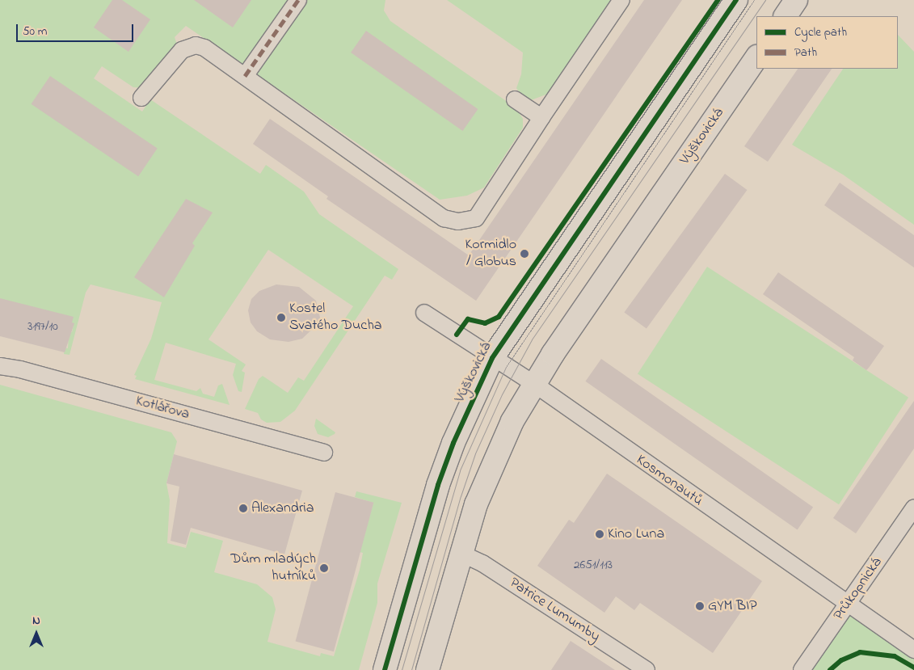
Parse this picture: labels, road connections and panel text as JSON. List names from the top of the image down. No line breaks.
{"streets":{"street":["Výškovická","Kotlářova","Kosmonautů","Průkopnická","Patrice Lumumby"]},"crossings":[["Výškovická","Kosmonautů"],["Výškovická","Patrice Lumumby"],["Kosmonautů","Průkopnická"]],"places":["Kormidlo / Globus","Kostel Svatého Ducha","Alexandria","Kino Luna","Dům mladých hutníků","GYM BIP"],"house_numbers":["3197/10","2651/113"],"legend":["Cycle path","Path"],"scale_bar":"50 m","north":"top"}
